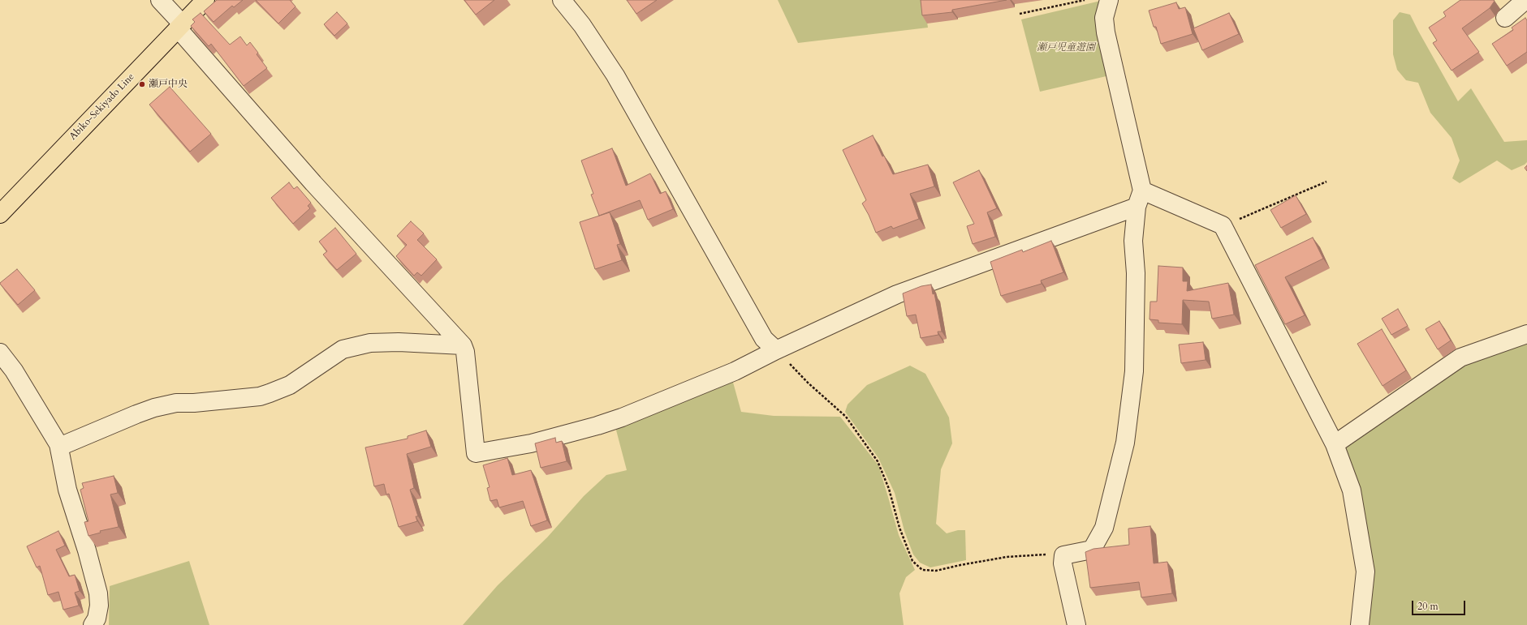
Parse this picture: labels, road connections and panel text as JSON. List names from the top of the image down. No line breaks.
{"streets":{"main road":["Abiko-Sekiyado Line"]},"parks":["瀬戸児童遊園"],"places":["瀬戸中央"],"scale_bar":"20 m"}
